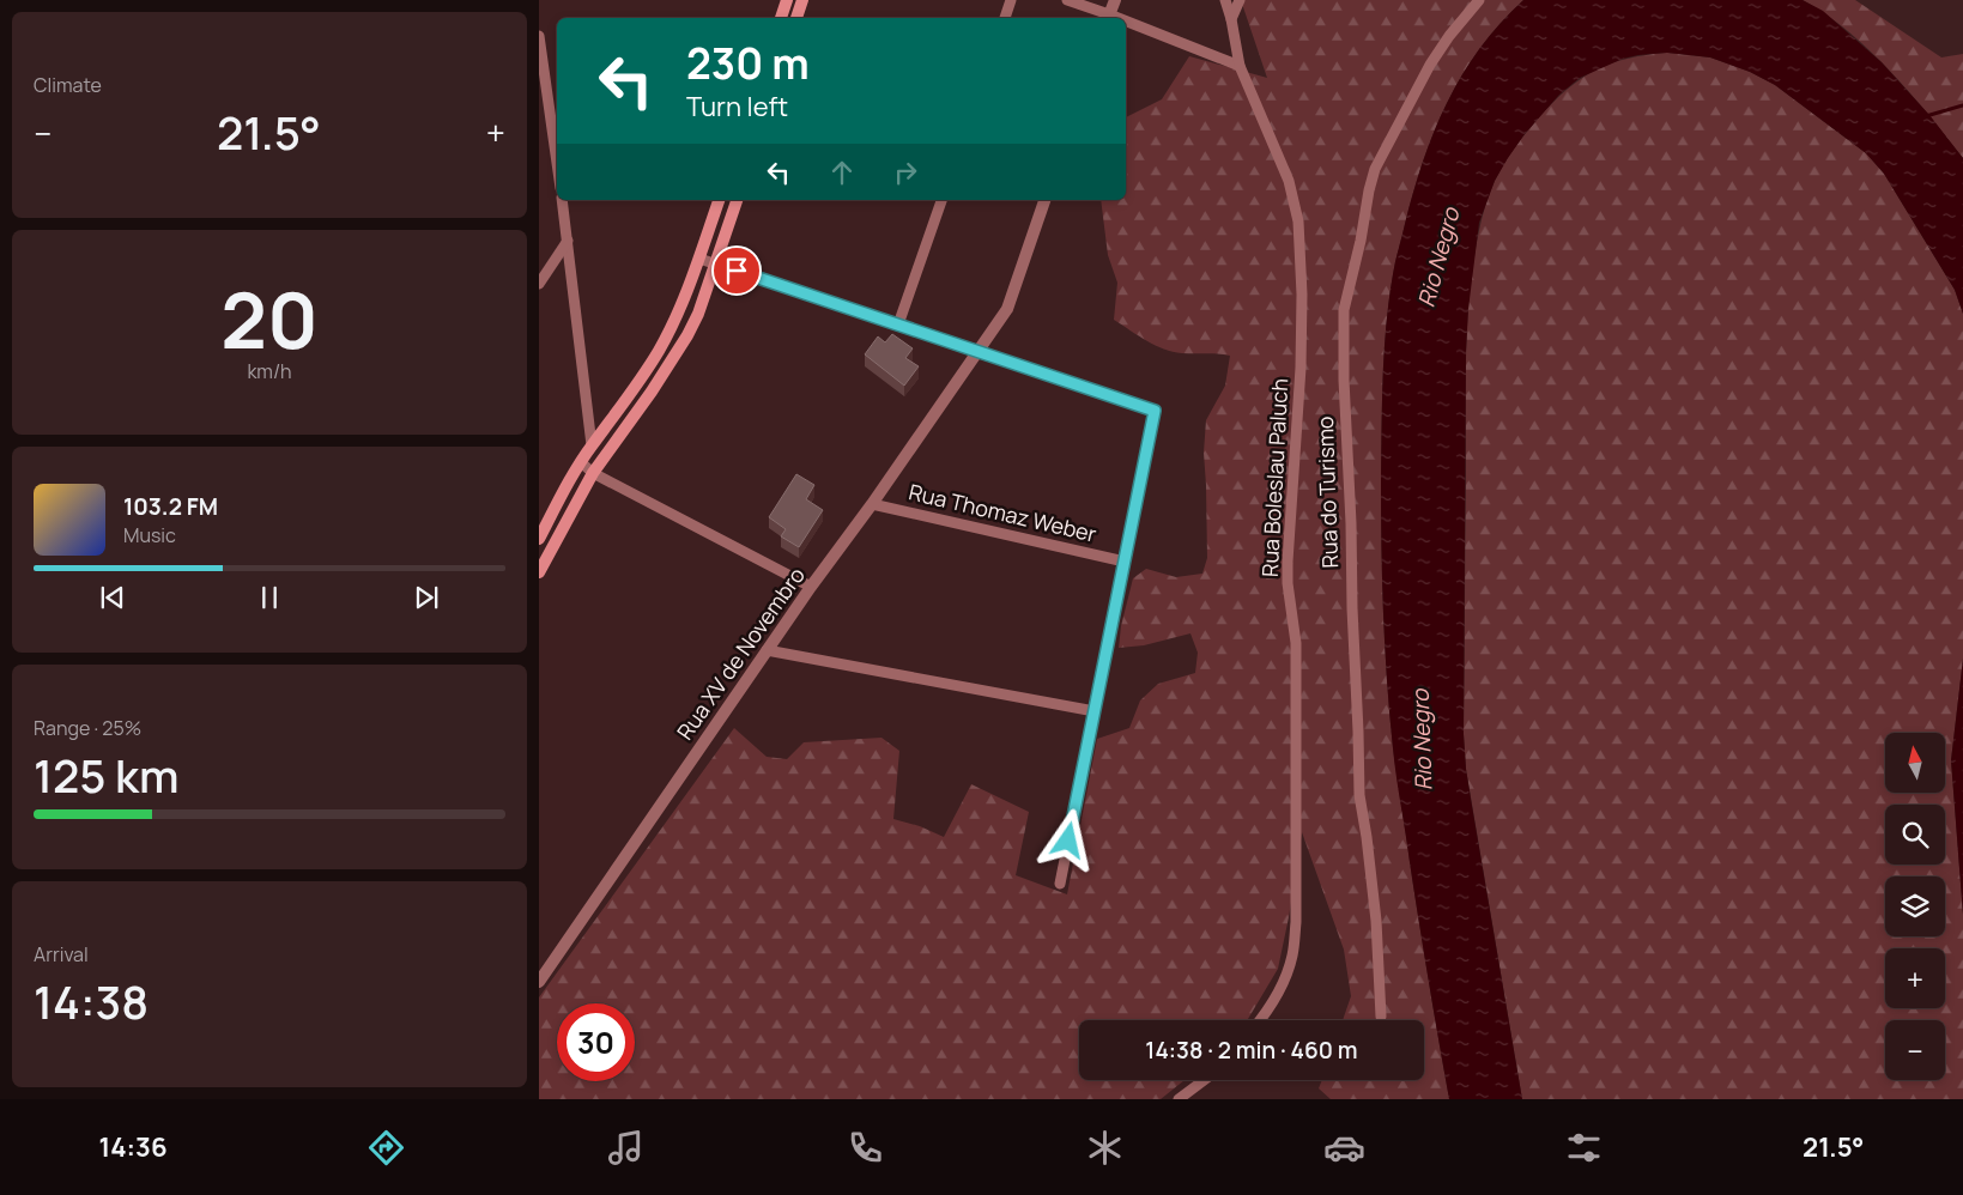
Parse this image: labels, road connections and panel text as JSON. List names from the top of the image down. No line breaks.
{"streets":{"street":["Rua Boleslau Paluch","Rua do Turismo","Rua Thomaz Weber","Rua XV de Novembro"]},"crossings":[["Rua Thomaz Weber","Rua XV de Novembro"]],"water":["Rio Negro"],"north":"top","page":{"tile":["Climate",["20","km/h"],["Range · 25%","125 km"],["Arrival","14:38"]],"turn":["230 m","Turn left"],"heat":["−","21.5°","+"],"song":["103.2 FM","Music"],"map_buttons":["+","−"],"limit":"30","trip":"14:38 · 2 min · 460 m","tabs":["14:36","21.5°"]}}
